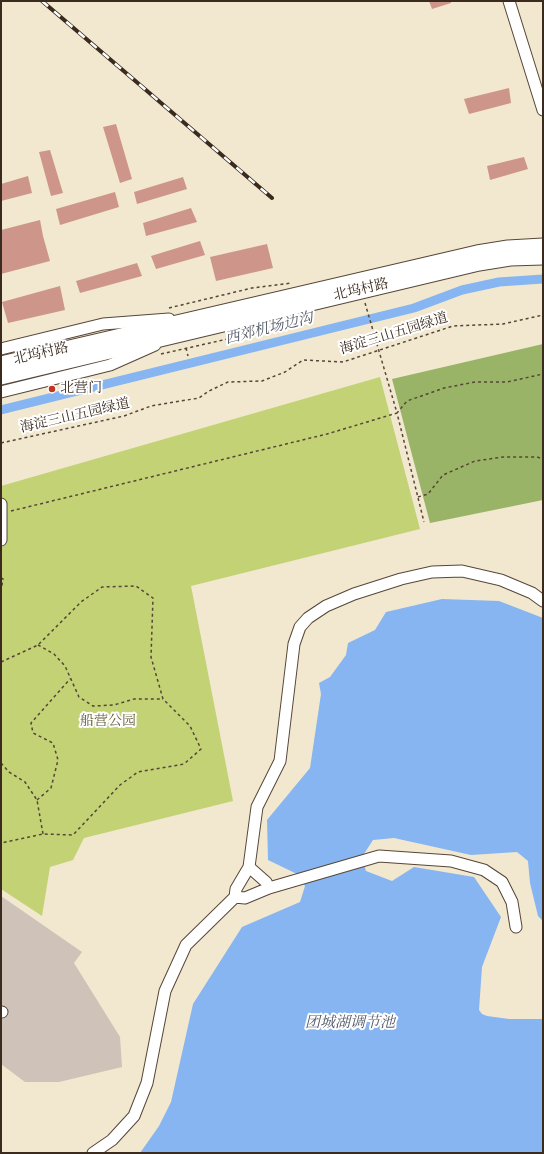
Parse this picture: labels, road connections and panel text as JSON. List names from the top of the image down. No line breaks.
{"streets":{"main road":["北坞村路"],"path":["海淀三山五园绿道"]},"water":["西郊机场边沟","团城湖调节池"],"parks":["船营公园"],"places":["北营门"]}
